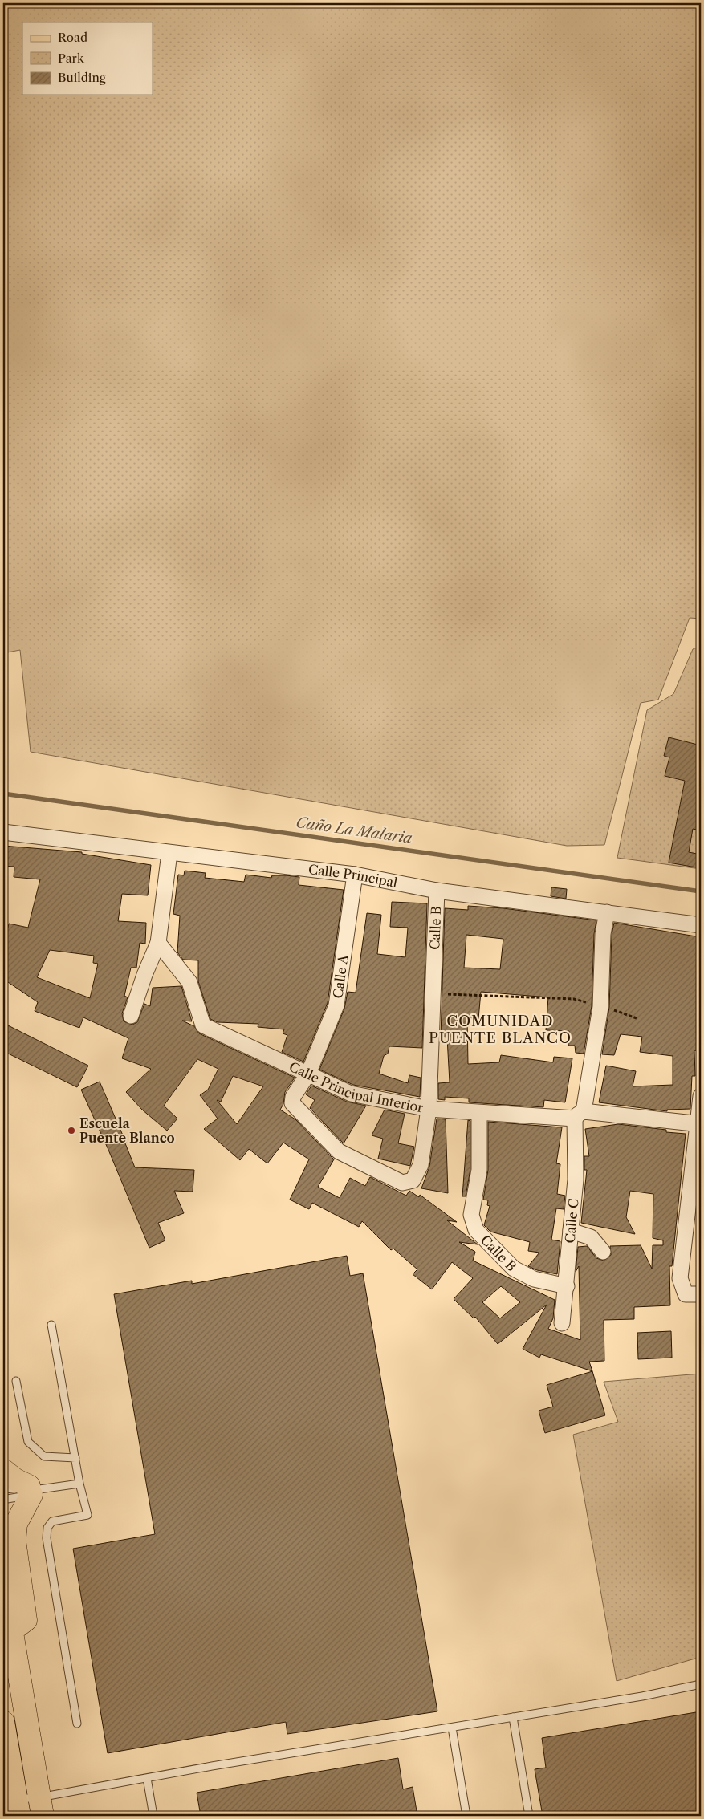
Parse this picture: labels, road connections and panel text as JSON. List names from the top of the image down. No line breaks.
{"streets":{"street":["Calle Principal","Calle B","Calle A","Calle Principal Interior","Calle C"]},"crossings":[["Calle Principal","Calle B"],["Calle Principal","Calle A"],["Calle Principal","Calle C"],["Calle B","Calle A"],["Calle B","Calle Principal Interior"],["Calle B","Calle C"],["Calle A","Calle Principal Interior"],["Calle Principal Interior","Calle C"]],"districts":["COMUNIDAD PUENTE BLANCO"],"water":["Caño La Malaria"],"places":["Escuela Puente Blanco"],"legend":["Road","Park","Building"]}
